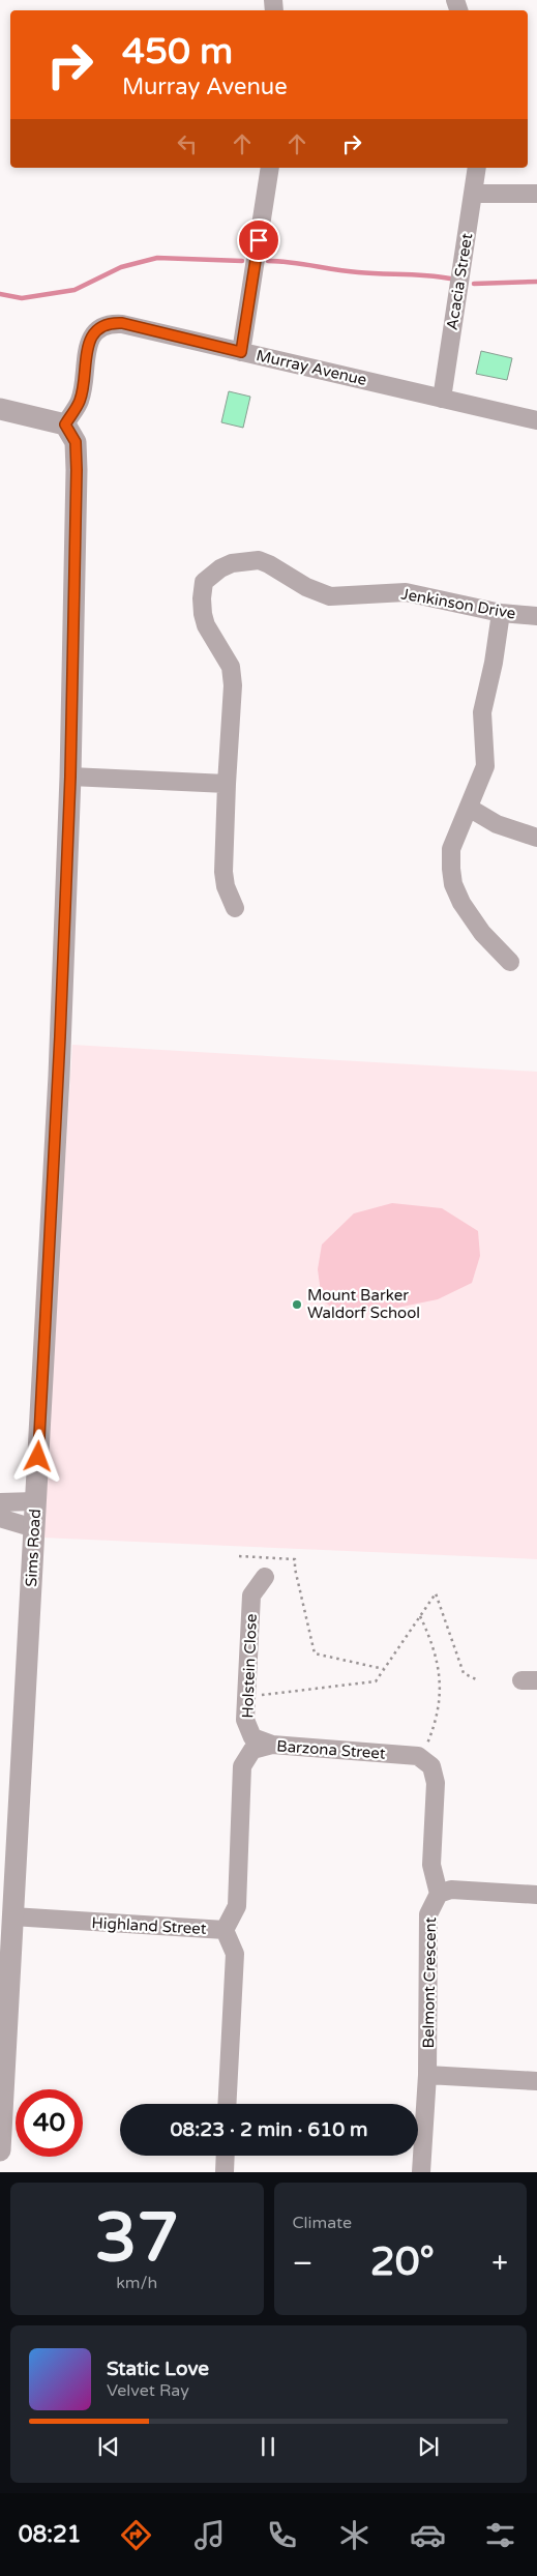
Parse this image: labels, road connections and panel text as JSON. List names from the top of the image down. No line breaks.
{"streets":{"street":["Acacia Street","Murray Avenue","Jenkinson Drive","Sims Road","Holstein Close","Barzona Street","Highland Street","Belmont Crescent"]},"crossings":[["Acacia Street","Murray Avenue"],["Murray Avenue","Sims Road"],["Sims Road","Highland Street"],["Holstein Close","Barzona Street"],["Barzona Street","Highland Street"],["Barzona Street","Belmont Crescent"]],"places":["Mount Barker Waldorf School"],"page":{"turn":["450 m","Murray Avenue"],"limit":"40","trip":"08:23 · 2 min · 610 m","tile":[["37","km/h"],"Climate"],"heat":["−","20°","+"],"song":["Static Love","Velvet Ray"],"tabs":"08:21"}}
